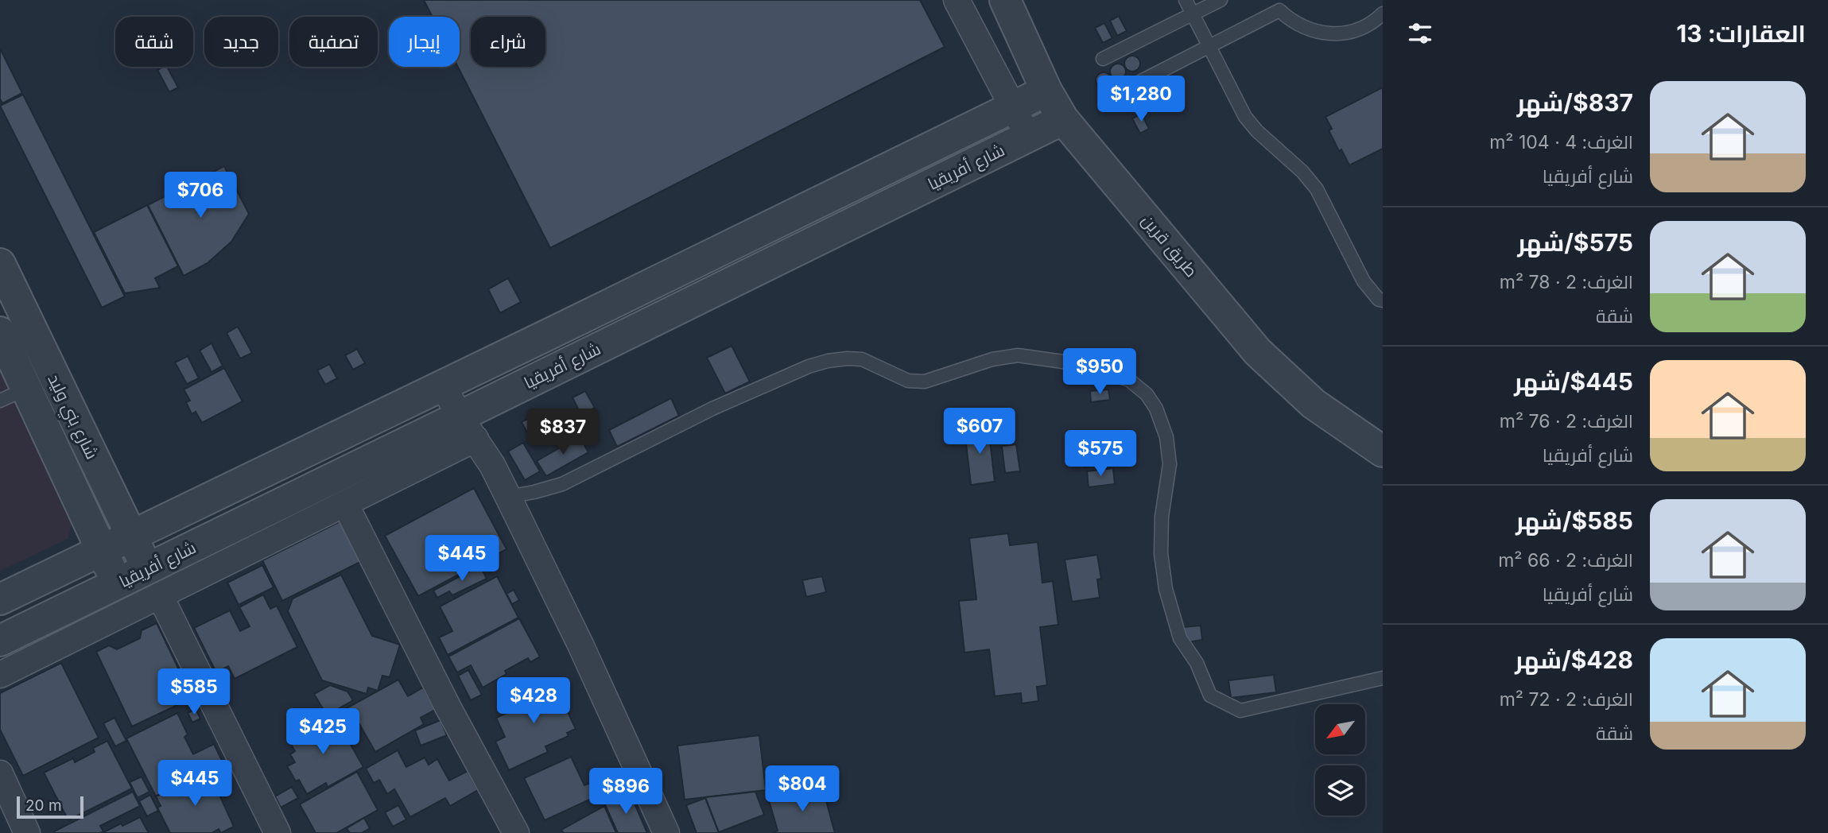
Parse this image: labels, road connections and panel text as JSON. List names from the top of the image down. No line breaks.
{"streets":{"street":["شارع أفريقيا","طريق قرين","شارع بني وليد"]},"crossings":[["شارع أفريقيا","طريق قرين"],["شارع أفريقيا","شارع بني وليد"]],"scale_bar":"20 m","north":"bottom left","page":{"heading":"العقارات: 13","chip":["شراء","إيجار","تصفية","جديد","شقة"],"list":[{"name":"$837/شهر","note":"الغرف: 4 · 104 m² · شارع أفريقيا"},{"name":"$575/شهر","note":"الغرف: 2 · 78 m² · شقة"},{"name":"$445/شهر","note":"الغرف: 2 · 76 m² · شارع أفريقيا"},{"name":"$585/شهر","note":"الغرف: 2 · 66 m² · شارع أفريقيا"},{"name":"$428/شهر","note":"الغرف: 2 · 72 m² · شقة"}],"price":["$1,280","$706","$950","$607","$837","$575","$445","$585","$428","$425","$445","$804","$896"],"scale":"20 m"}}
